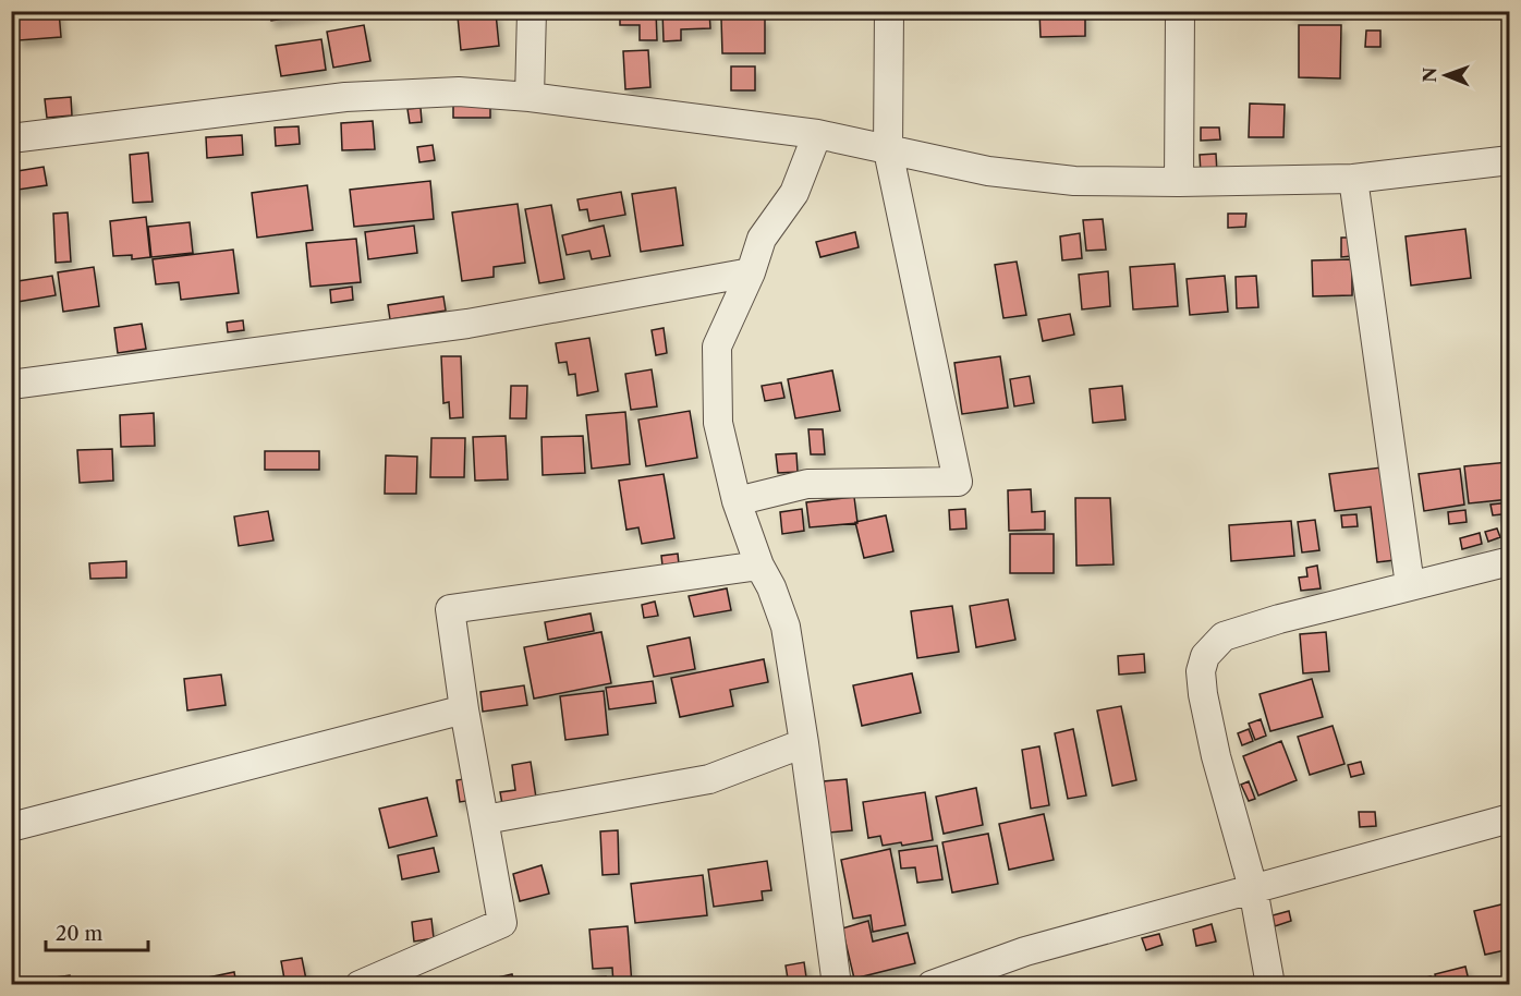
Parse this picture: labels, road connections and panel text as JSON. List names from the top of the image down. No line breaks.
{"scale_bar":"20 m","north":"left"}
